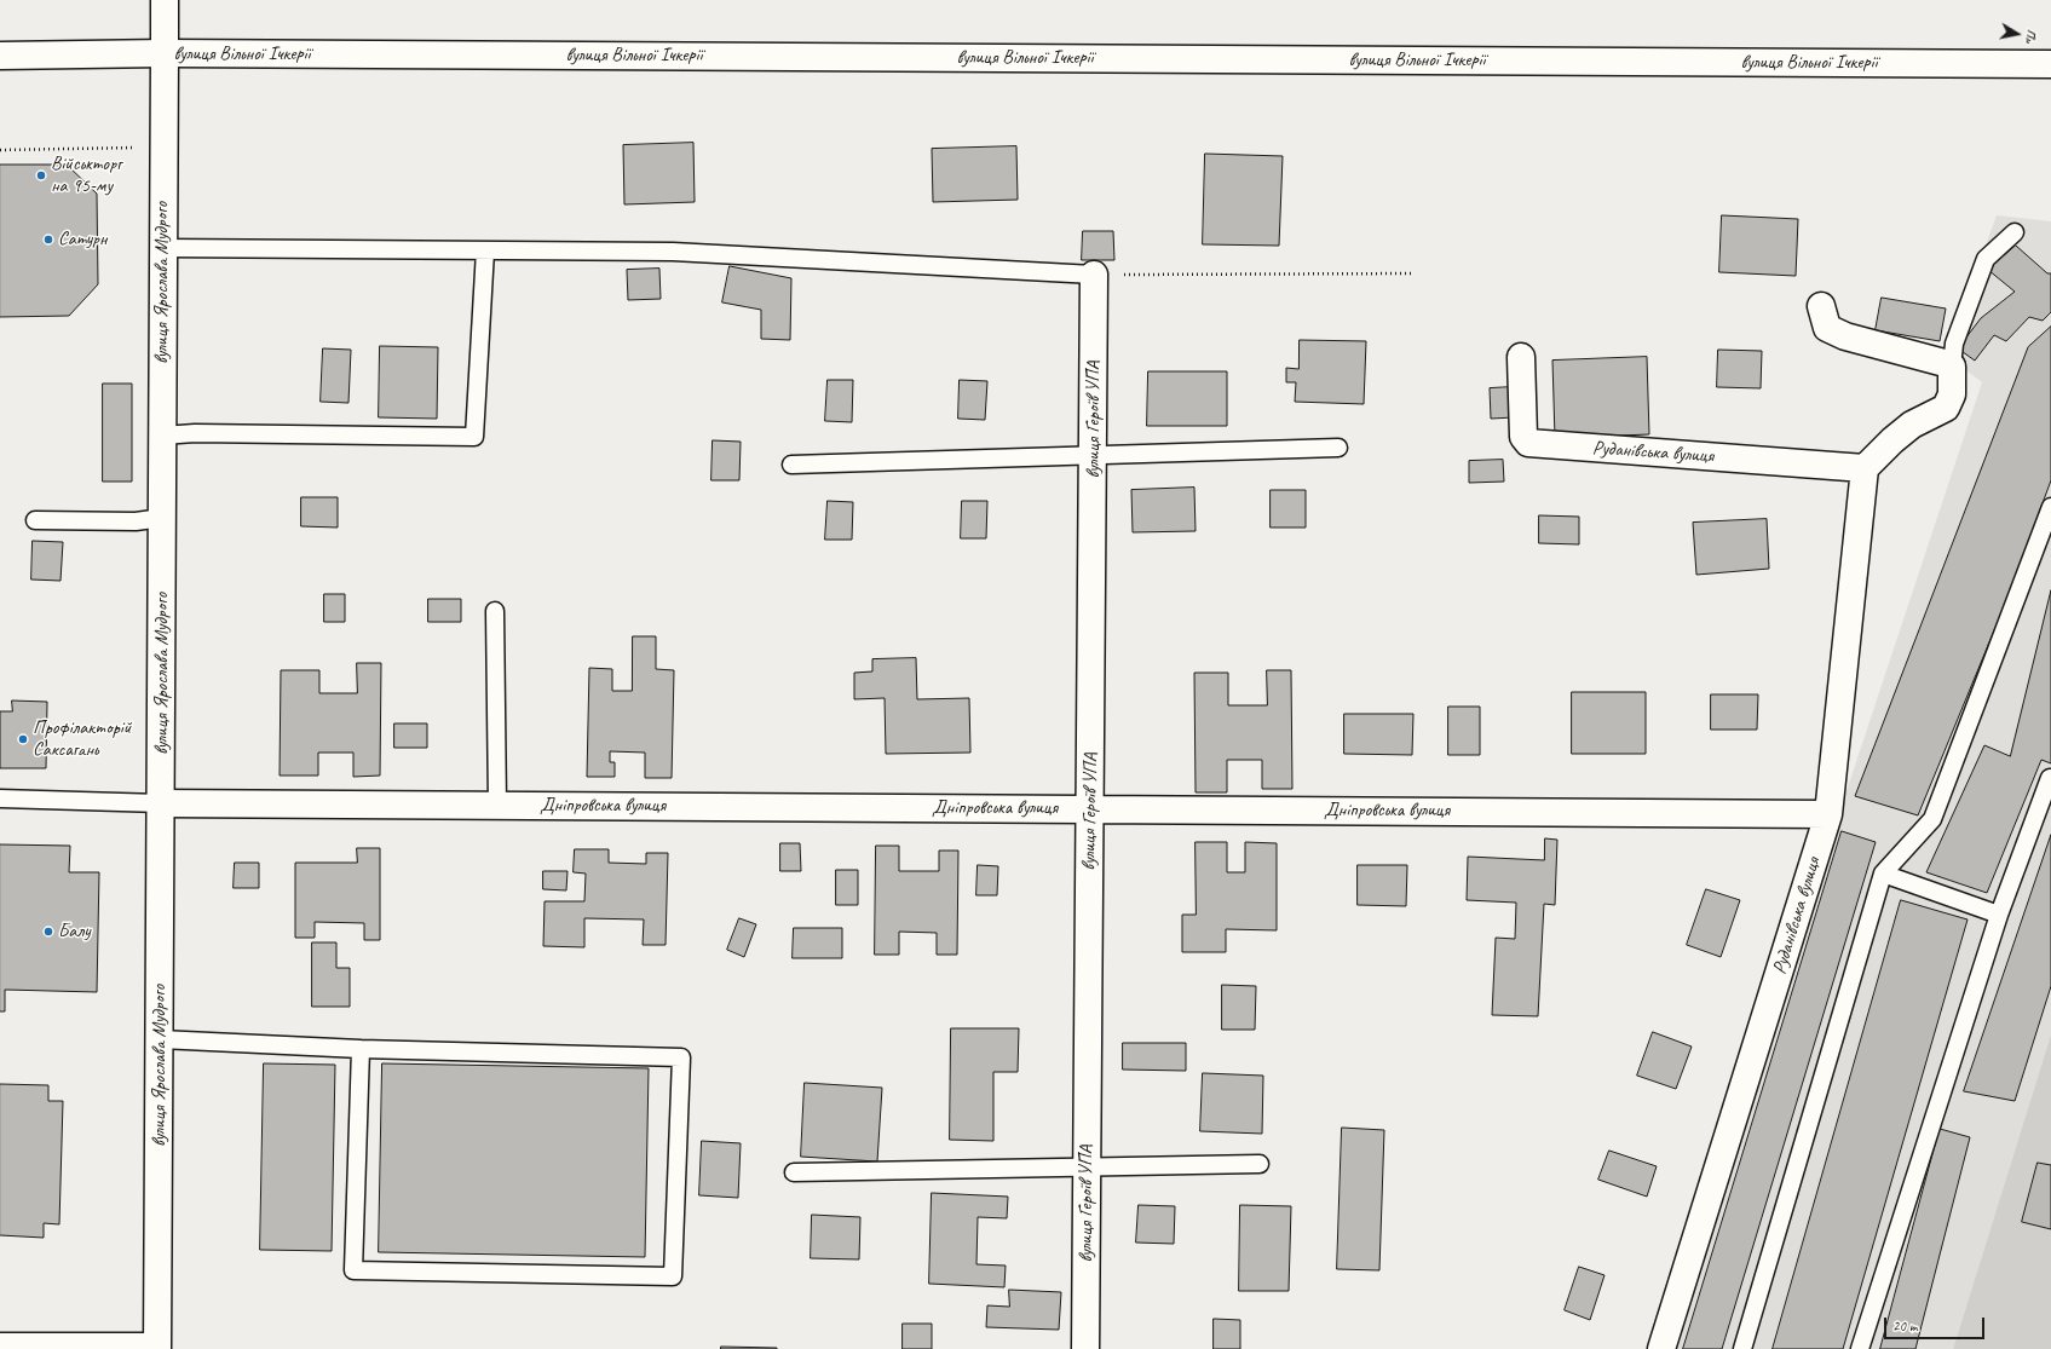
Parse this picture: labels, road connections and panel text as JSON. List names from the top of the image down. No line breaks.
{"streets":{"street":["вулиця Вільної Ічкерії","вулиця Ярослава Мудрого","вулиця Героїв УПА","Руданівська вулиця","Дніпровська вулиця"]},"crossings":[["вулиця Вільної Ічкерії","вулиця Ярослава Мудрого"],["вулиця Ярослава Мудрого","Дніпровська вулиця"],["вулиця Героїв УПА","Дніпровська вулиця"],["Руданівська вулиця","Дніпровська вулиця"]],"places":["Військторг на 95-му","Сатурн","Профілакторій Саксагань","Балу"],"scale_bar":"20 m","north":"right"}
